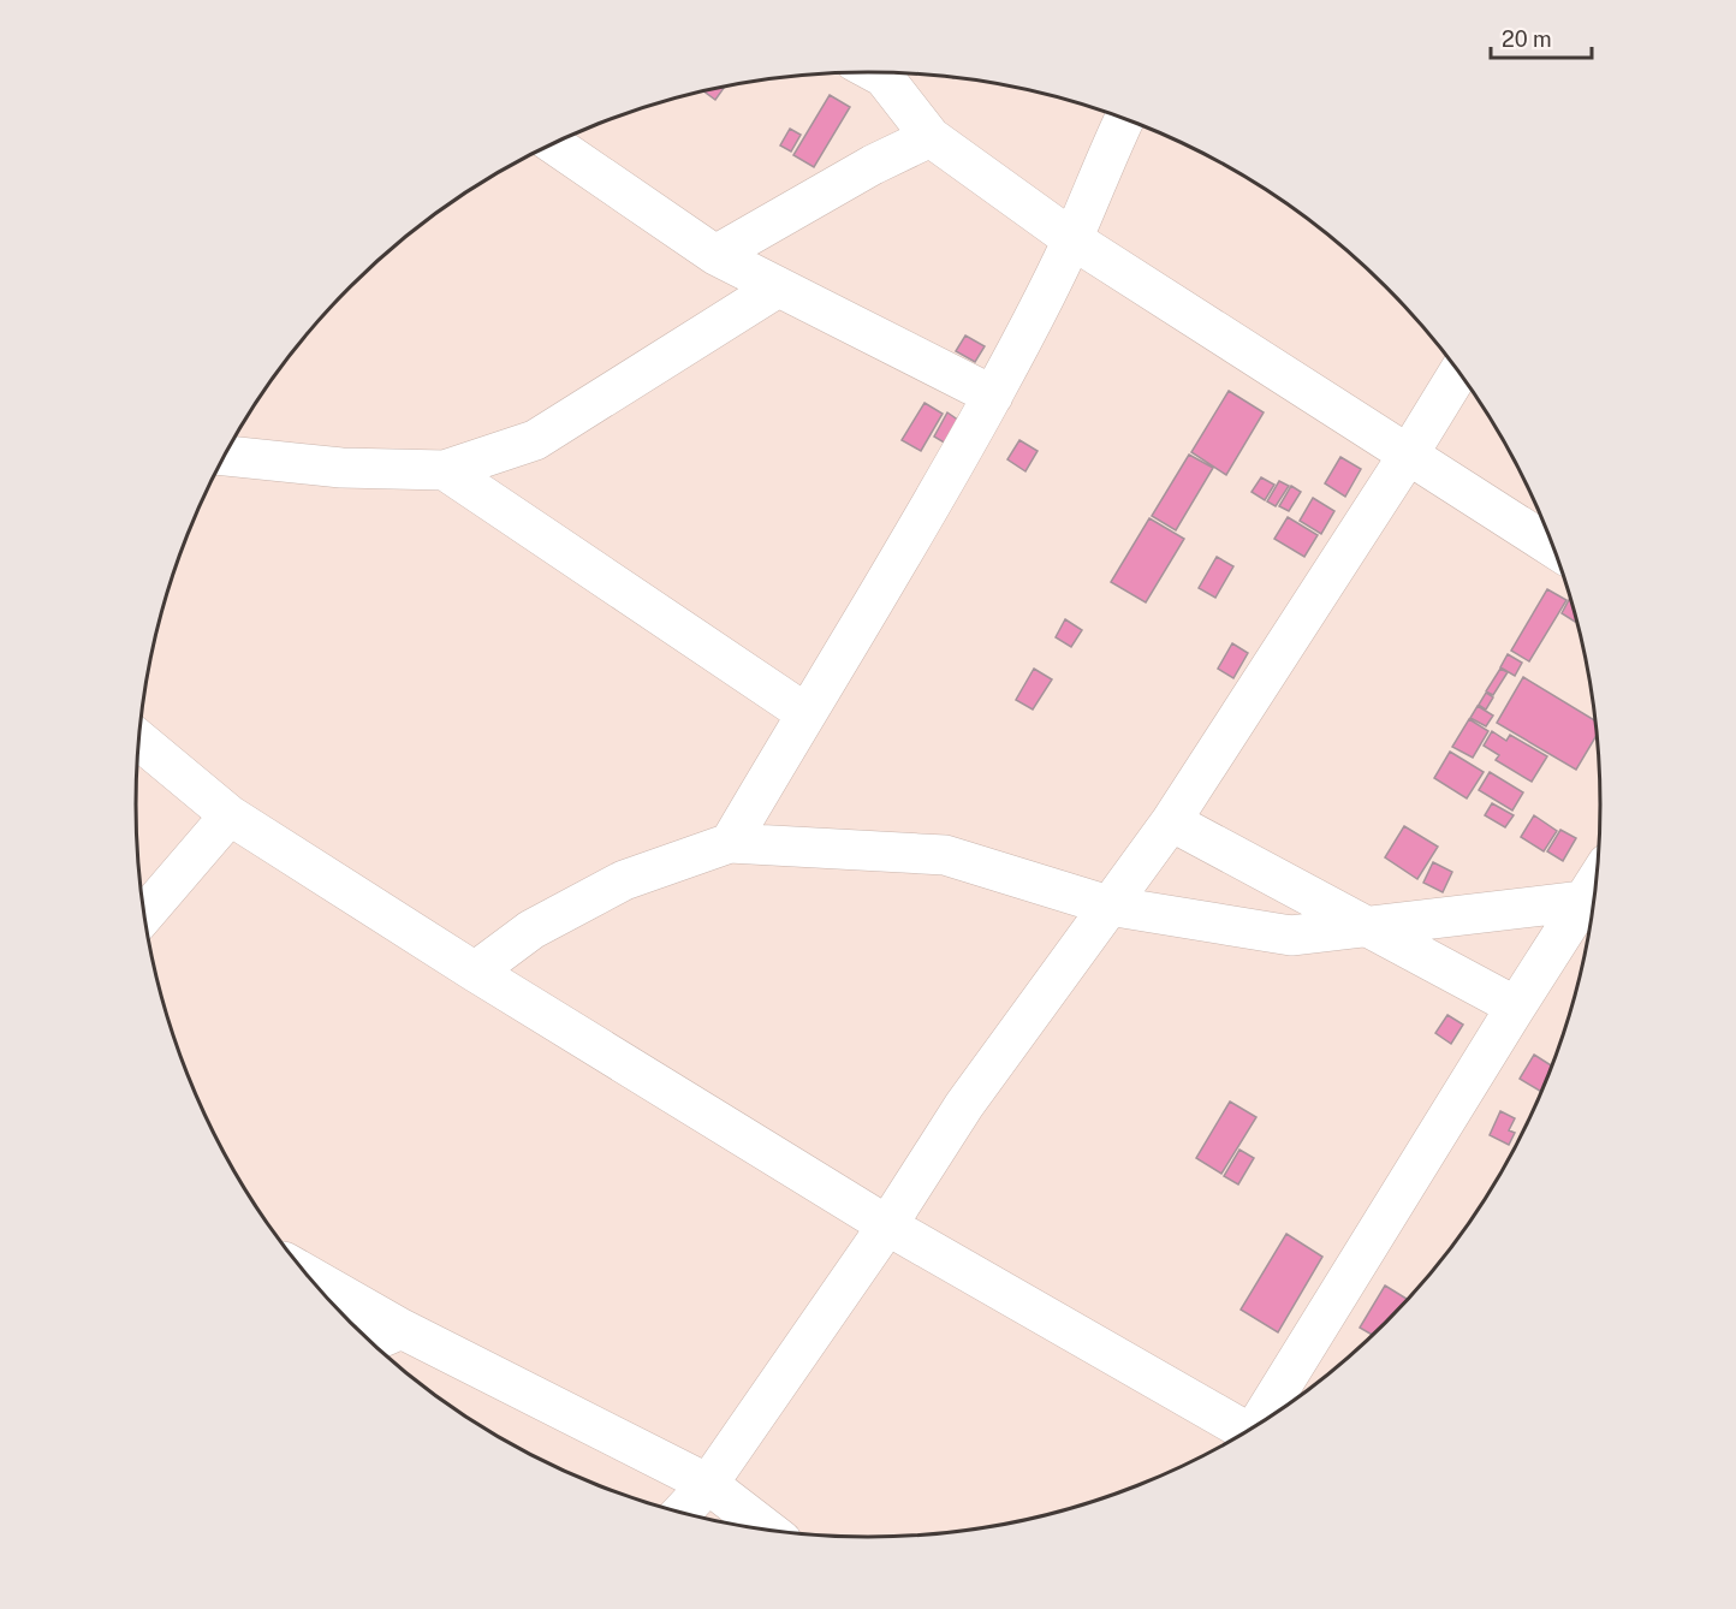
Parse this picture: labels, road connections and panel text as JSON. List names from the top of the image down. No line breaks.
{"scale_bar":"20 m"}
